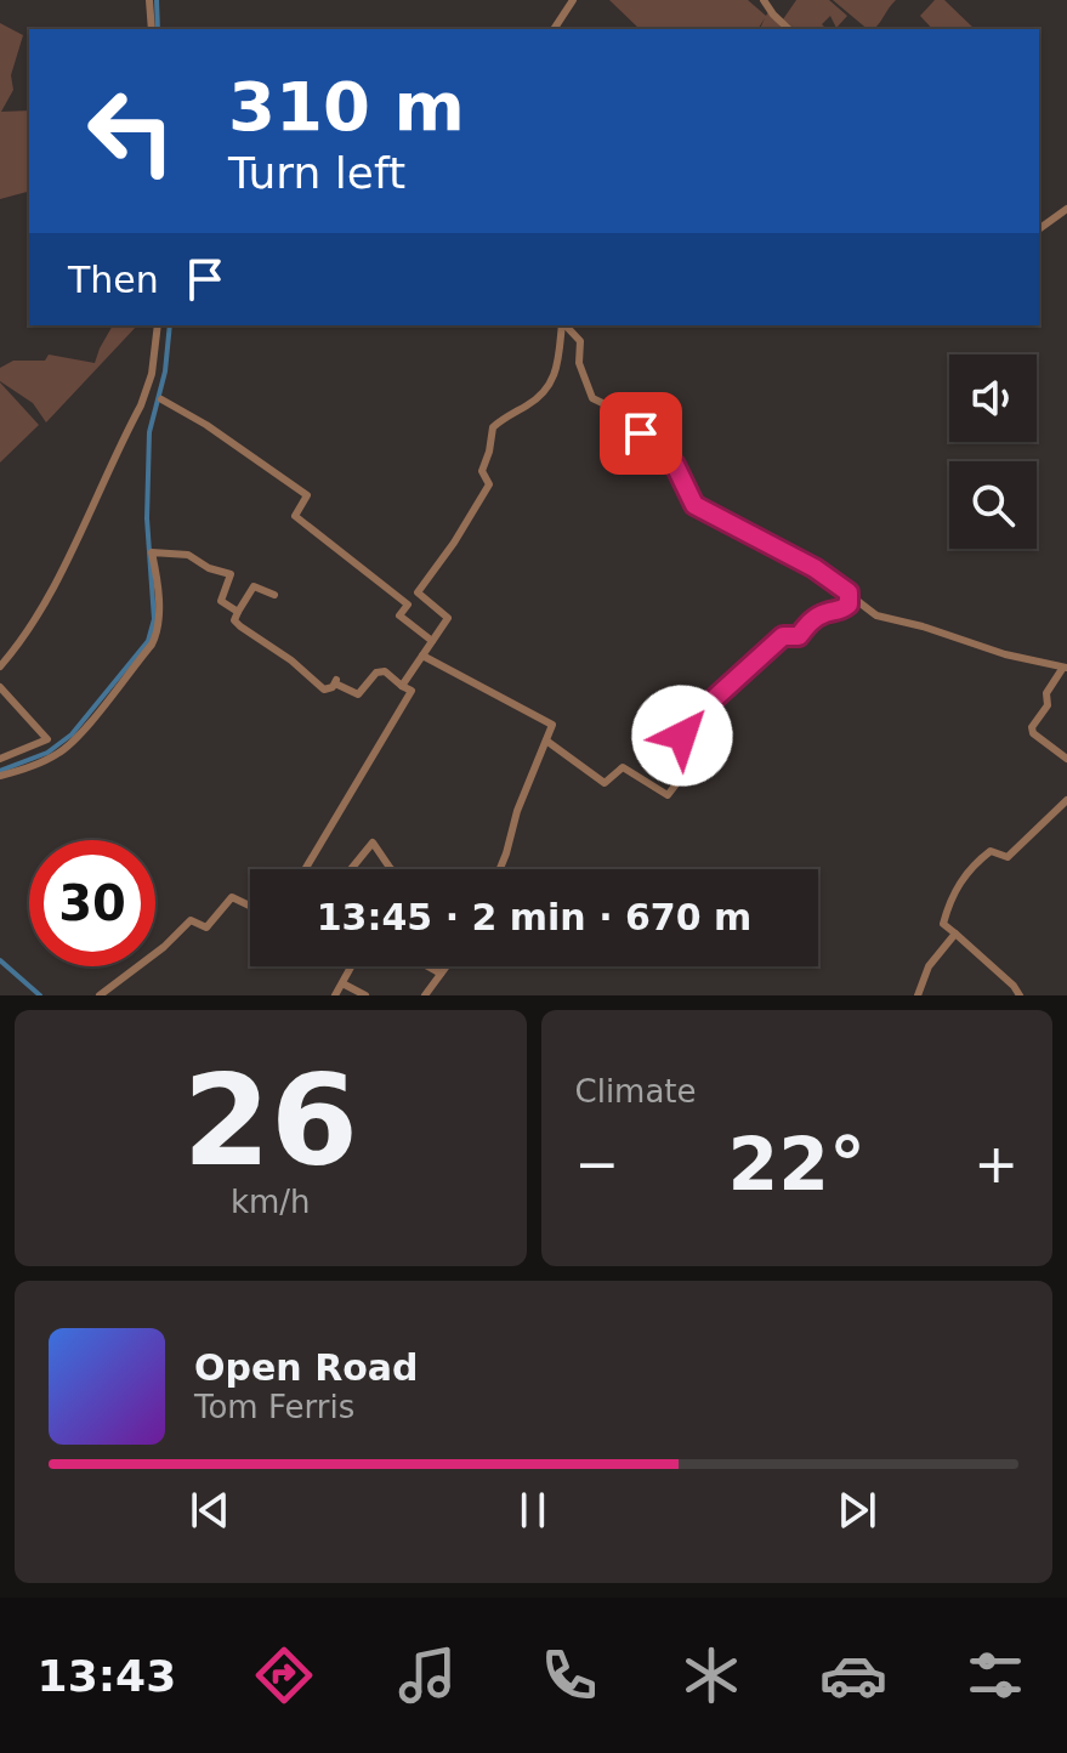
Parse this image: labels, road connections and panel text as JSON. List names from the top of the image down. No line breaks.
{"page":{"turn":["310 m","Turn left"],"then":"Then","limit":"30","trip":"13:45 · 2 min · 670 m","tile":[["26","km/h"],"Climate"],"heat":["−","22°","+"],"song":["Open Road","Tom Ferris"],"tabs":"13:43"}}
